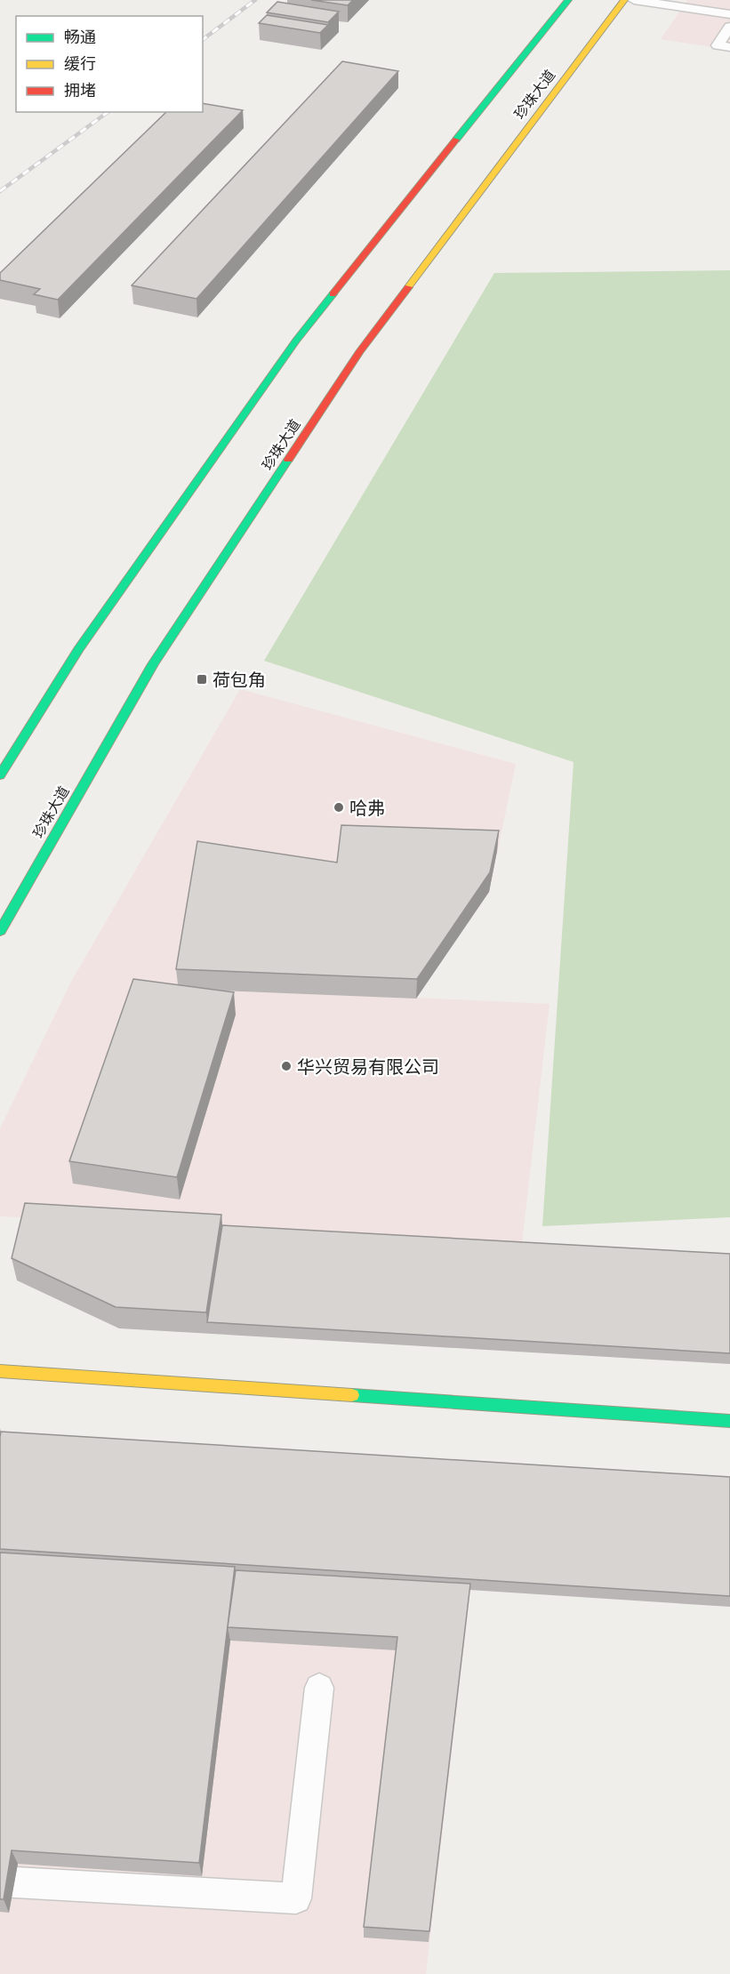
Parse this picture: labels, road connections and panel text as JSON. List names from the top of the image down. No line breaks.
{"streets":{"main road":["珍珠大道"]},"places":{"transit":["荷包角"],"other":["哈弗","华兴贸易有限公司"]},"legend":["畅通","缓行","拥堵"]}
